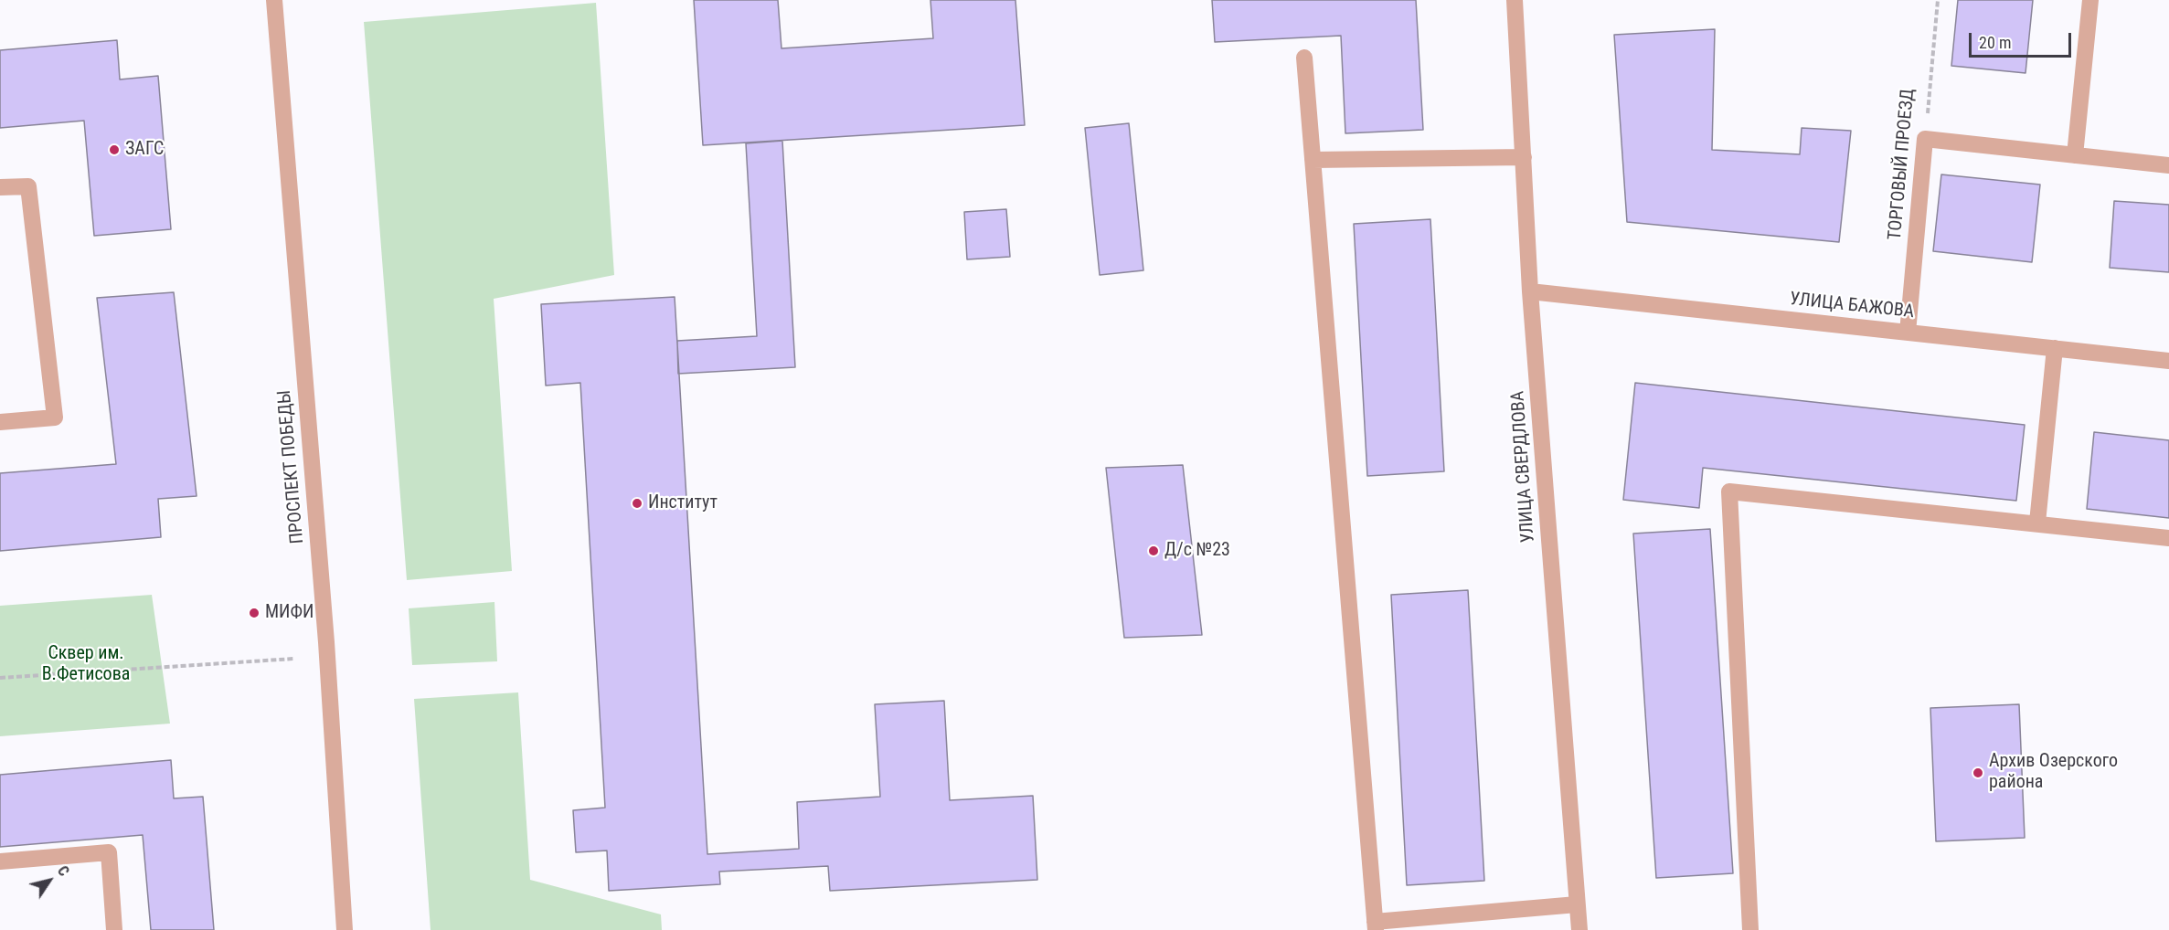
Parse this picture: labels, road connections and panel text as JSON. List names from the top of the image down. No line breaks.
{"streets":{"street":["ТОРГОВЫЙ ПРОЕЗД","УЛИЦА БАЖОВА","ПРОСПЕКТ ПОБЕДЫ","УЛИЦА СВЕРДЛОВА"]},"crossings":[["ТОРГОВЫЙ ПРОЕЗД","УЛИЦА БАЖОВА"],["УЛИЦА БАЖОВА","УЛИЦА СВЕРДЛОВА"]],"parks":["Сквер им. В.Фетисова"],"places":["ЗАГС","Институт","Д/с №23","МИФИ","Архив Озерского района"],"scale_bar":"20 m","north":"top right"}
